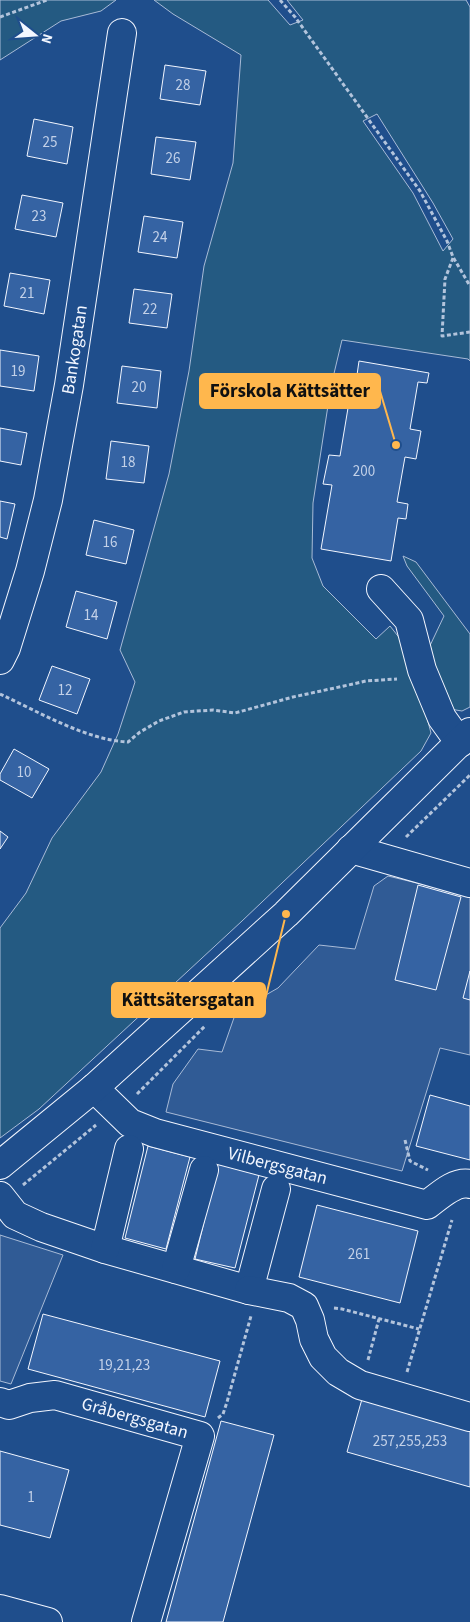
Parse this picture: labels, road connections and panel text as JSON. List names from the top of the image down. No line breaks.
{"streets":{"street":["Bankogatan","Vilbergsgatan","Gråbergsgatan"]},"places":["Förskola Kättsätter","Kättsätersgatan"],"house_numbers":["28","25","26","23","24","21","22","19","20","18","200","16","14","12","10","261","19,21,23","257,255,253","1"],"north":"right"}
